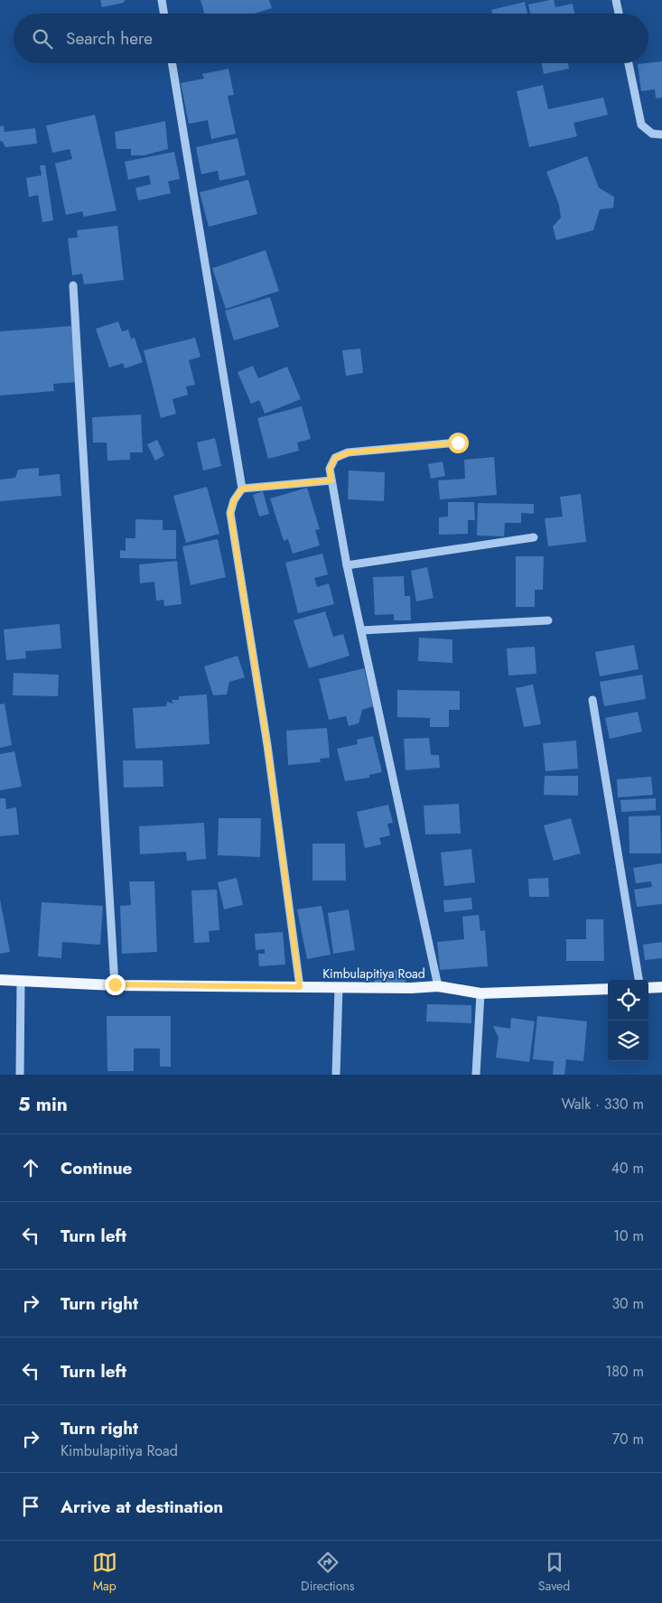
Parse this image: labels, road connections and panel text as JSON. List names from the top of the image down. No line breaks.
{"streets":{"main road":["Kimbulapitiya Road"]},"page":{"search":"Search here","heading":["5 min","Walk · 330 m"],"list":[["Continue","40 m"],["Turn left","10 m"],["Turn right","30 m"],["Turn left","180 m"],["Turn right","Kimbulapitiya Road","70 m"],"Arrive at destination"],"nav":["Map","Directions","Saved"]}}
